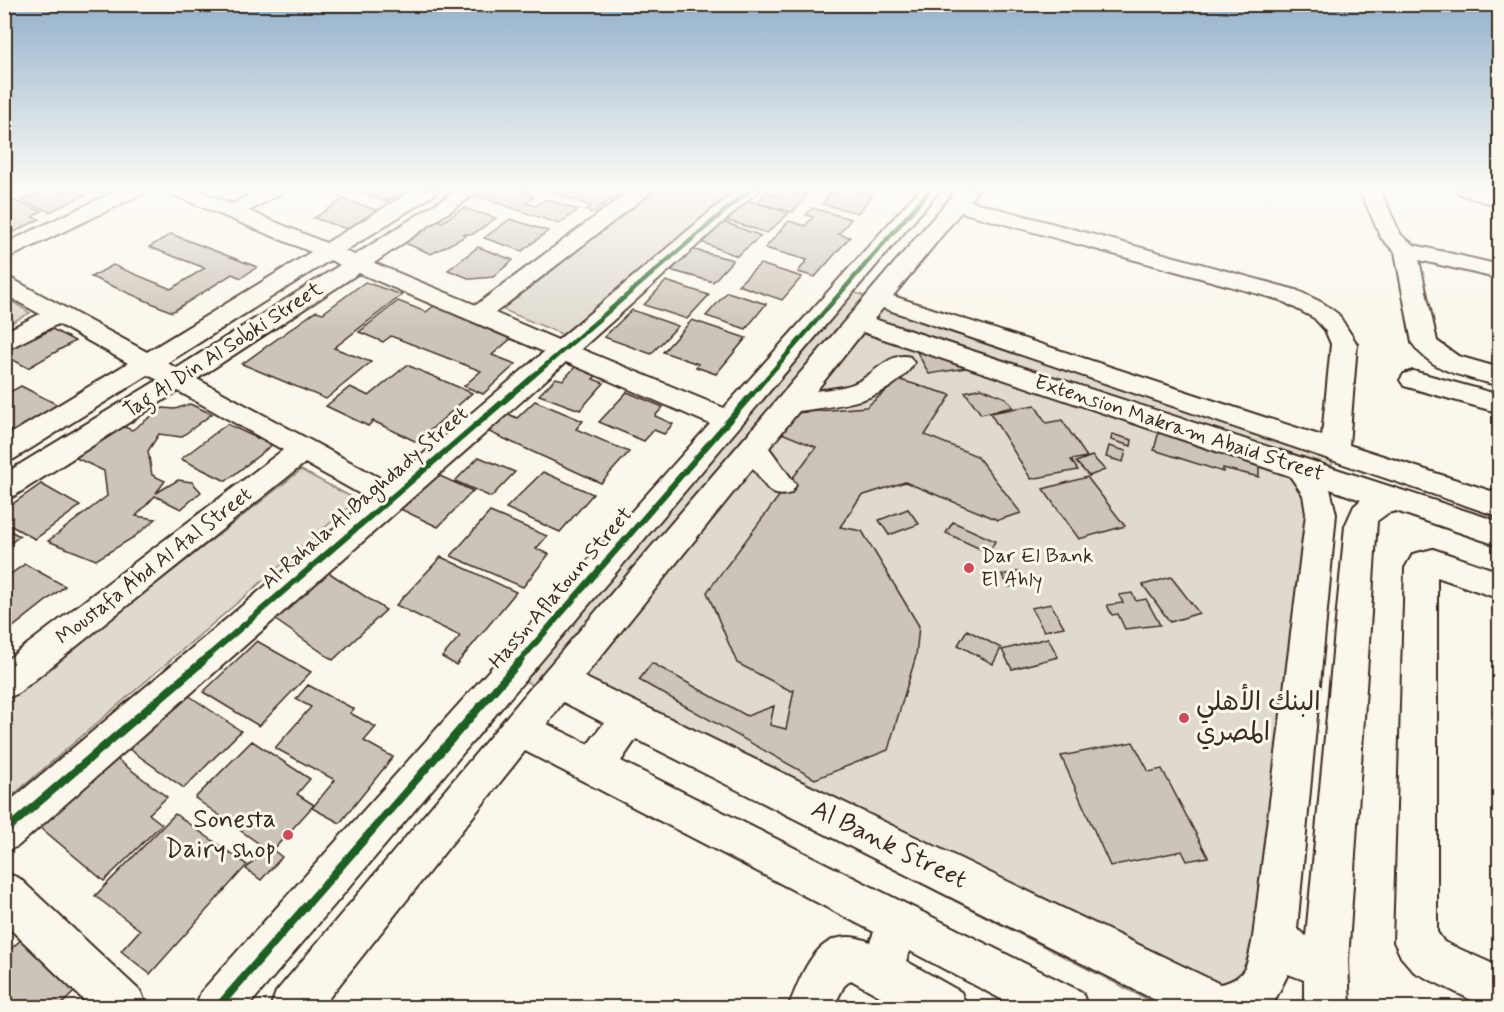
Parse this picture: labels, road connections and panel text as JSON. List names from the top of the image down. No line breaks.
{"streets":{"street":["Tag Al Din Al Sobki Street","Extension Makram Abaid Street","Al Rahala Al Baghdady Street","Moustafa Abd Al Aal Street","Hassn Aflatoun Street","Al Bank Street"]},"places":["Dar El Bank El Ahly","البنك الأهلي المصري","Sonesta Dairy shop"]}
